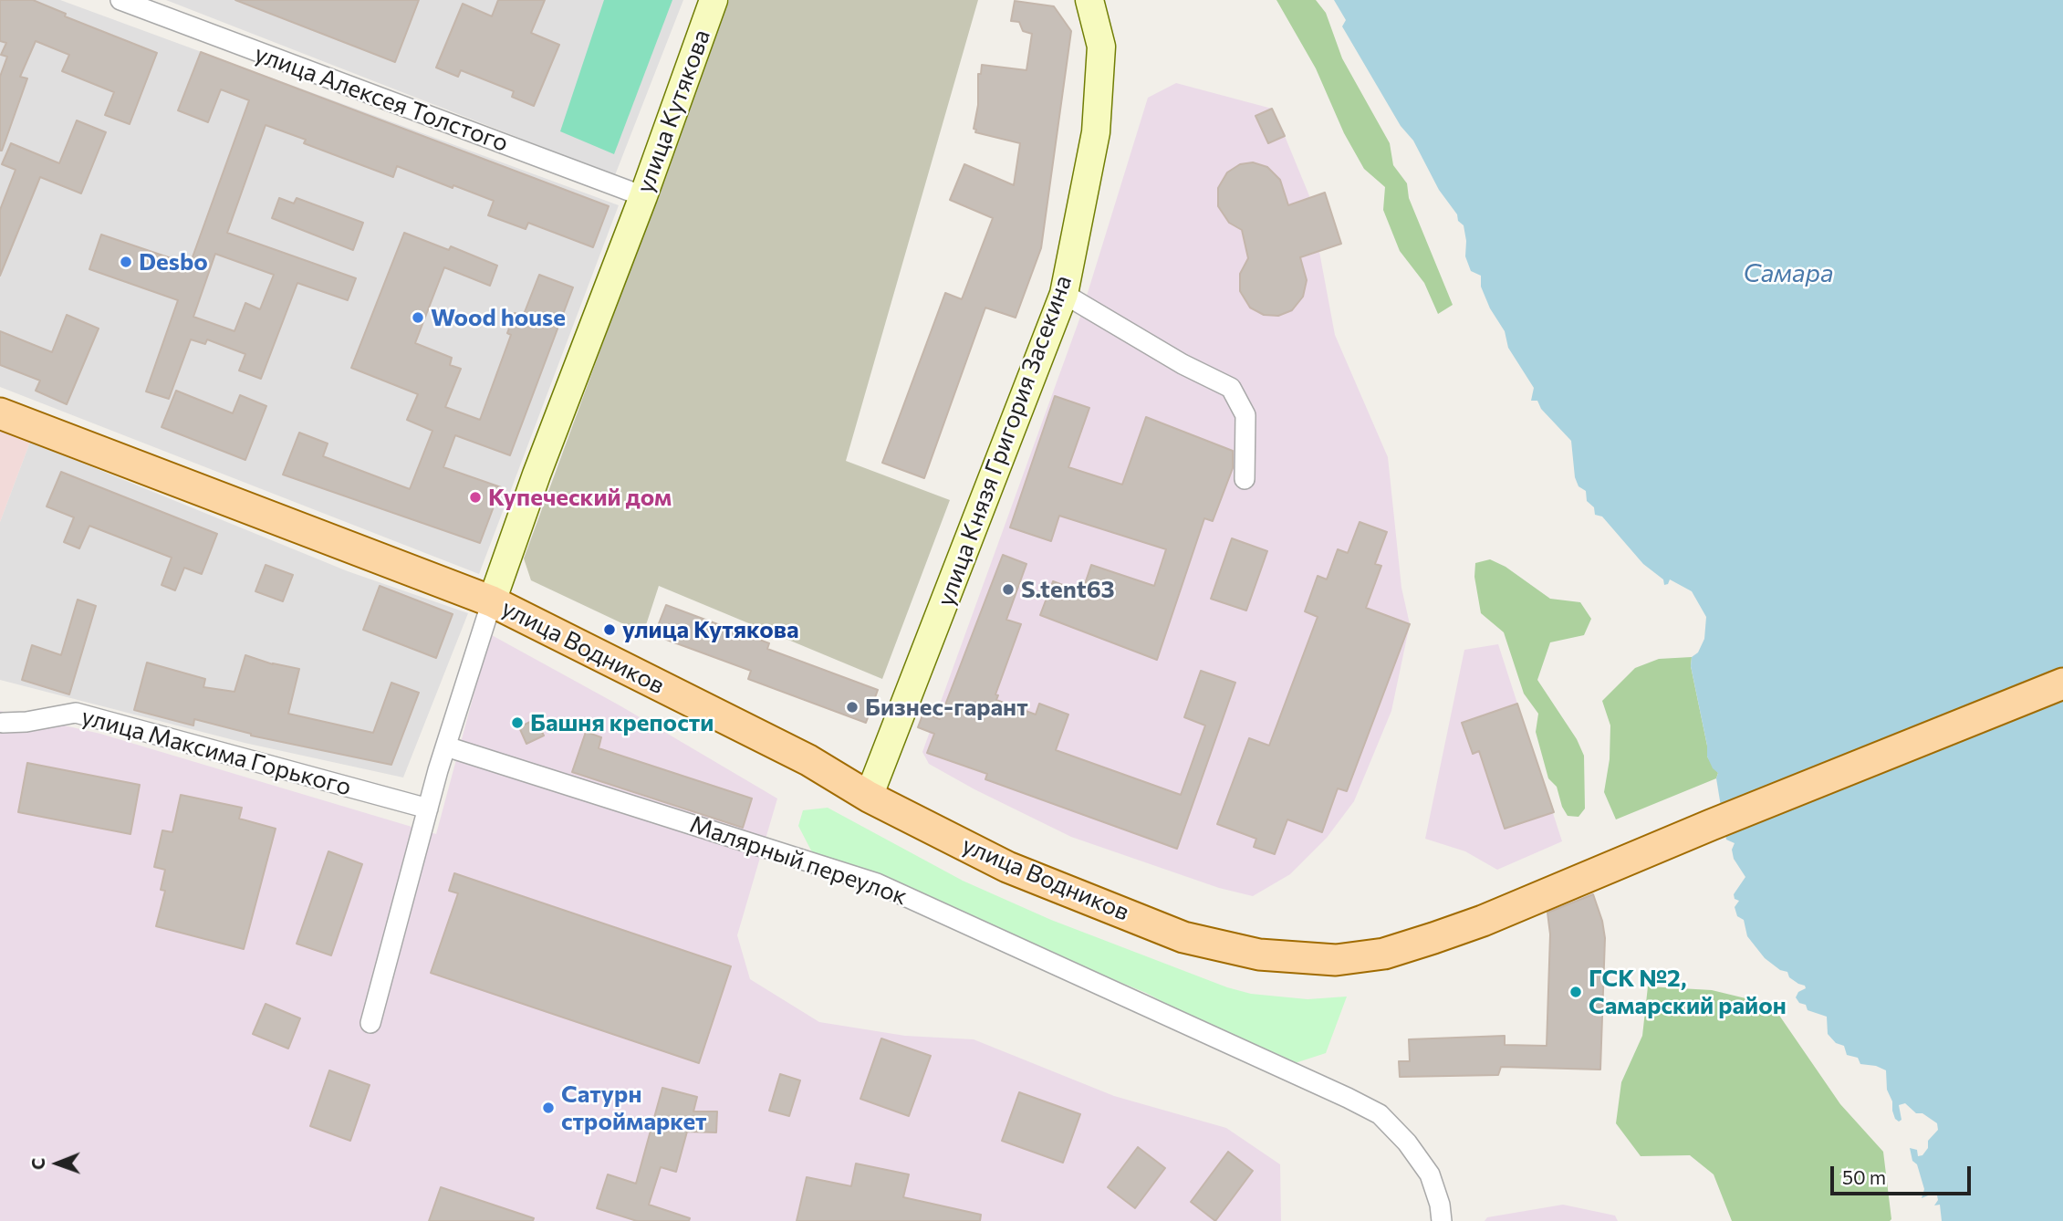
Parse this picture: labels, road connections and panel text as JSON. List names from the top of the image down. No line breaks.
{"streets":{"main road":["улица Кутякова","улица Князя Григория Засекина","улица Водников"],"street":["улица Алексея Толстого","улица Максима Горького","Малярный переулок"]},"crossings":[["улица Алексея Толстого","улица Кутякова"],["улица Кутякова","улица Водников"],["улица Кутякова","улица Максима Горького"],["улица Кутякова","Малярный переулок"],["улица Князя Григория Засекина","улица Водников"]],"water":["Самара"],"places":["Desbo","Wood house","Купеческий дом","S.tent63","улица Кутякова","Бизнес-гарант","Башня крепости","ГСК №2, Самарский район","Сатурн строймаркет"],"scale_bar":"50 m","north":"left"}
